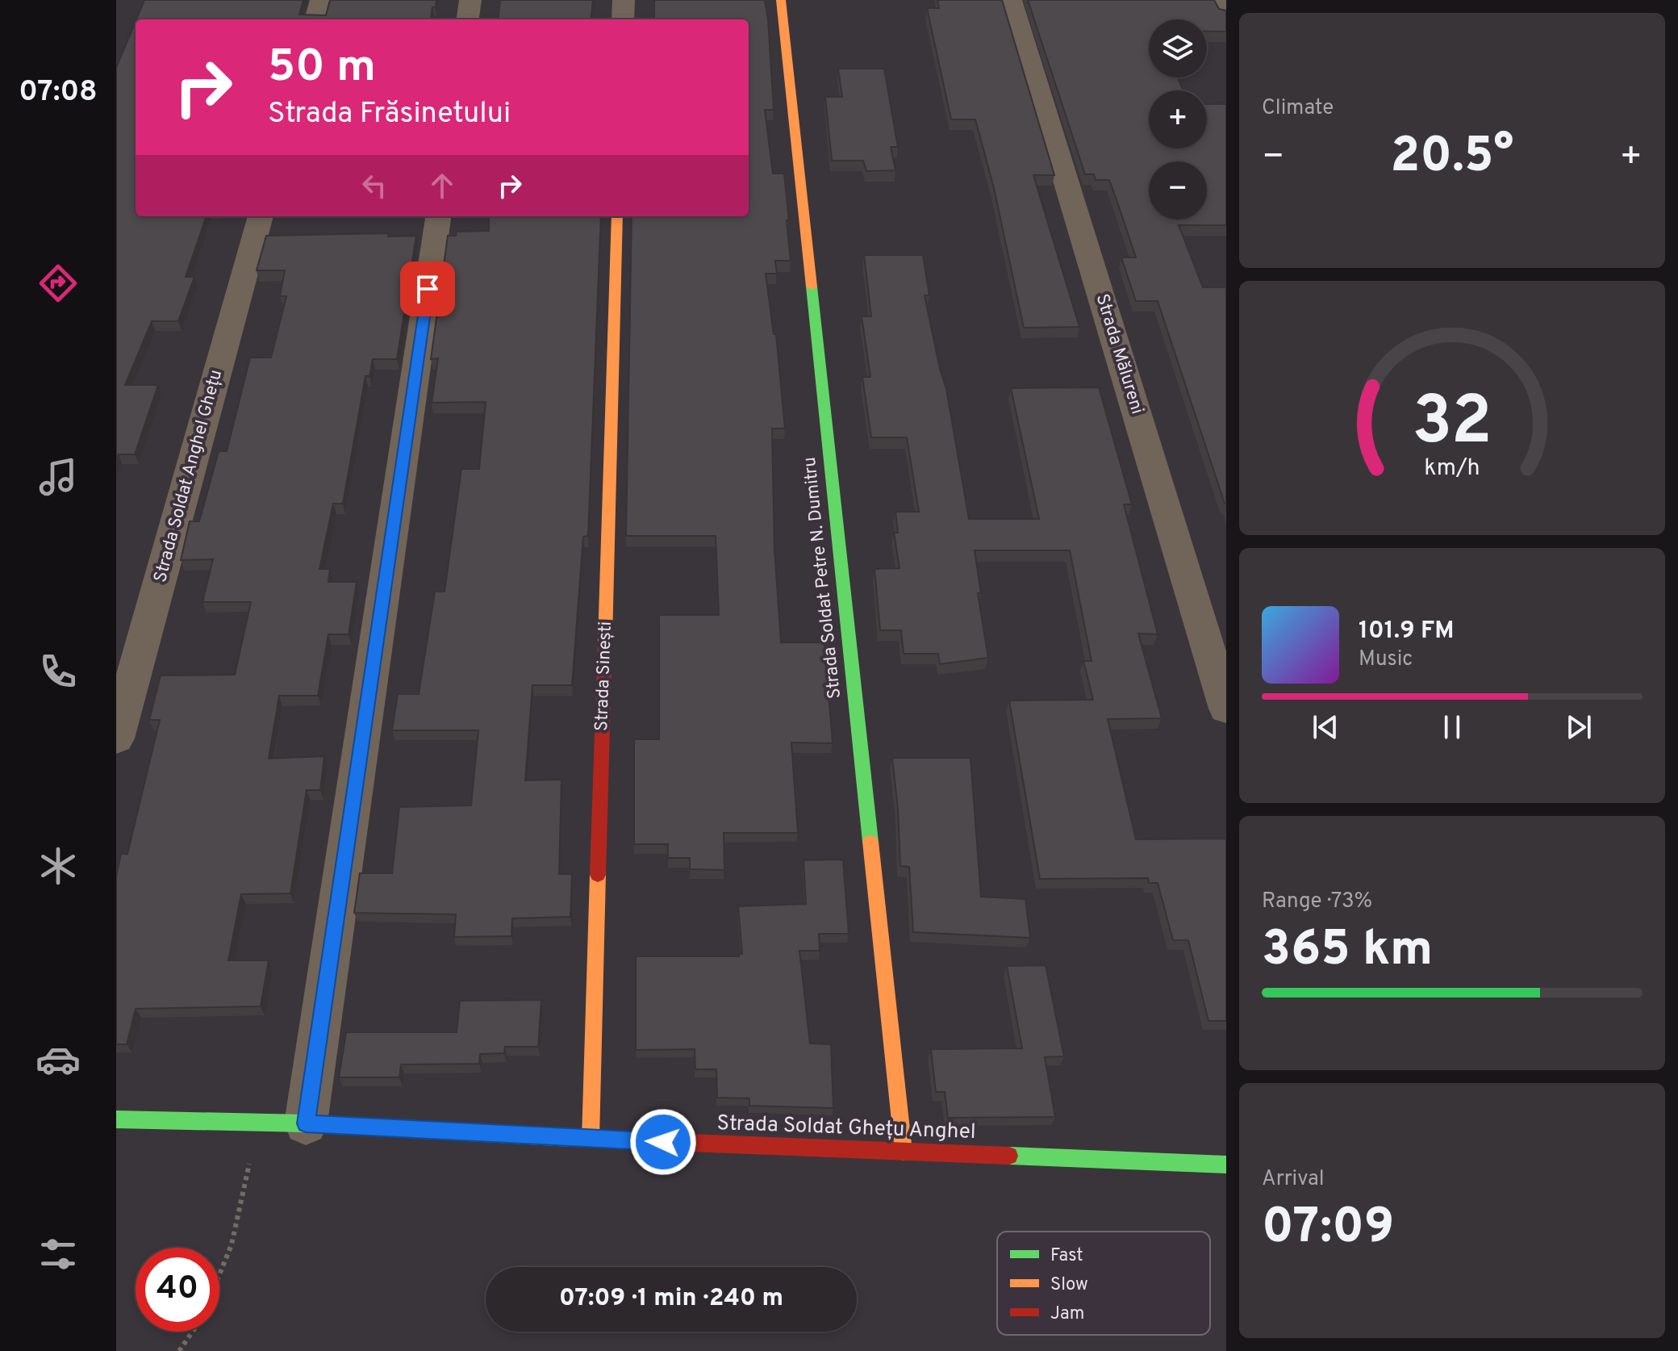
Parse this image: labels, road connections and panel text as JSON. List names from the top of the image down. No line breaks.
{"streets":{"street":["Strada Mălureni","Strada Soldat Anghel Ghețu","Strada Soldat Petre N. Dumitru","Strada Sinești","Strada Soldat Ghețu Anghel"]},"crossings":[["Strada Soldat Petre N. Dumitru","Strada Soldat Ghețu Anghel"],["Strada Sinești","Strada Soldat Ghețu Anghel"]],"legend":["Fast","Slow","Jam"],"page":{"tabs":"07:08","tile":["Climate",["Range · 73%","365 km"],["Arrival","07:09"]],"map_buttons":["+","−"],"turn":["50 m","Strada Frăsinetului"],"heat":["−","20.5°","+"],"song":["101.9 FM","Music"],"limit":"40","trip":"07:09 · 1 min · 240 m","gauge":["32","km/h"]}}
